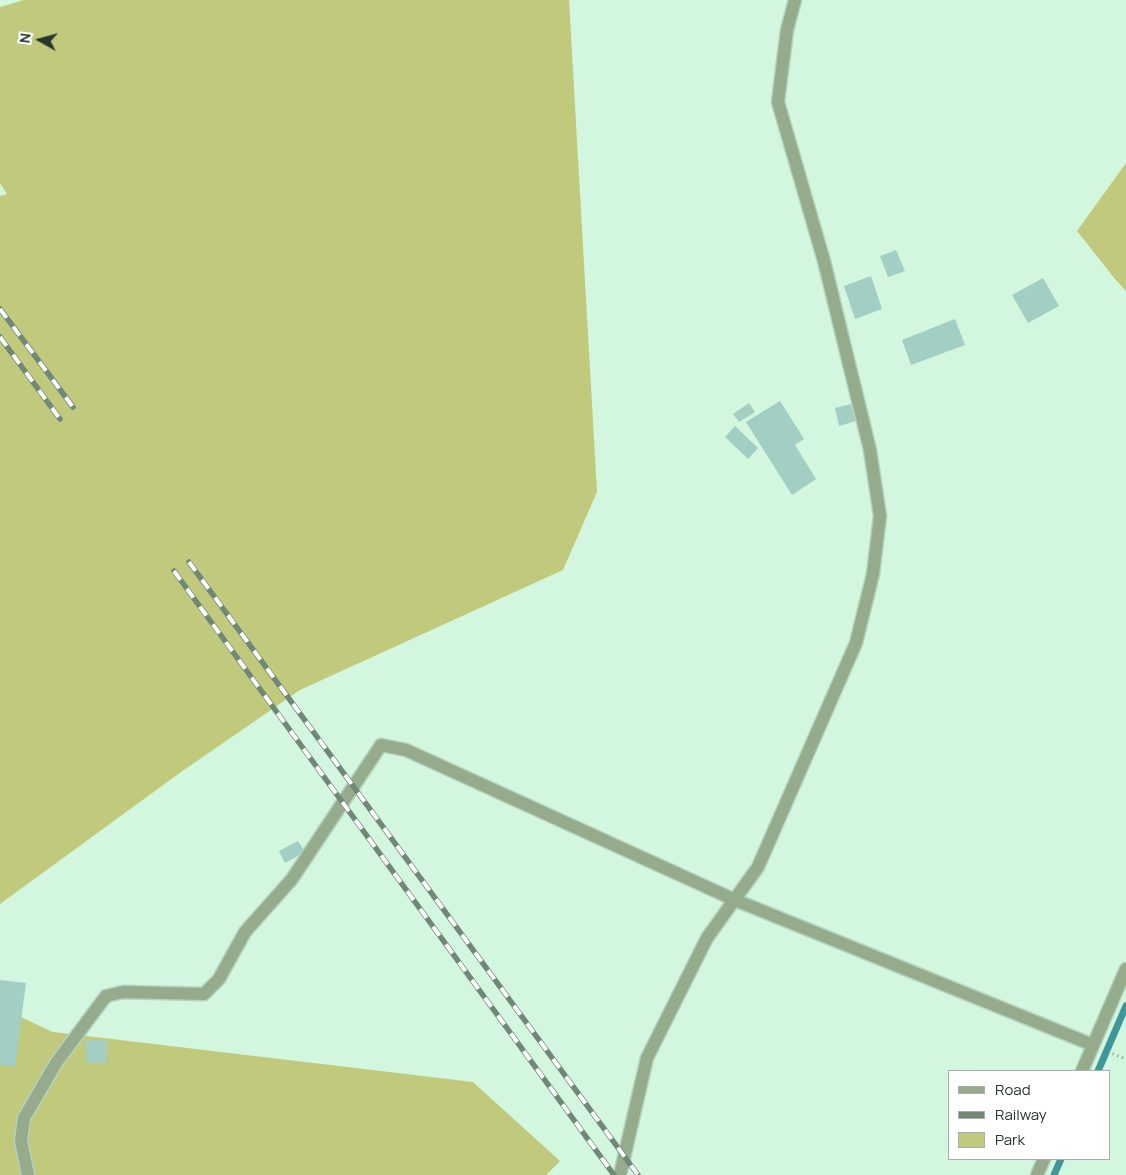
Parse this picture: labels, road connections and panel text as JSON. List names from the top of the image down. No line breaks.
{"legend":["Road","Railway","Park"],"north":"left"}
